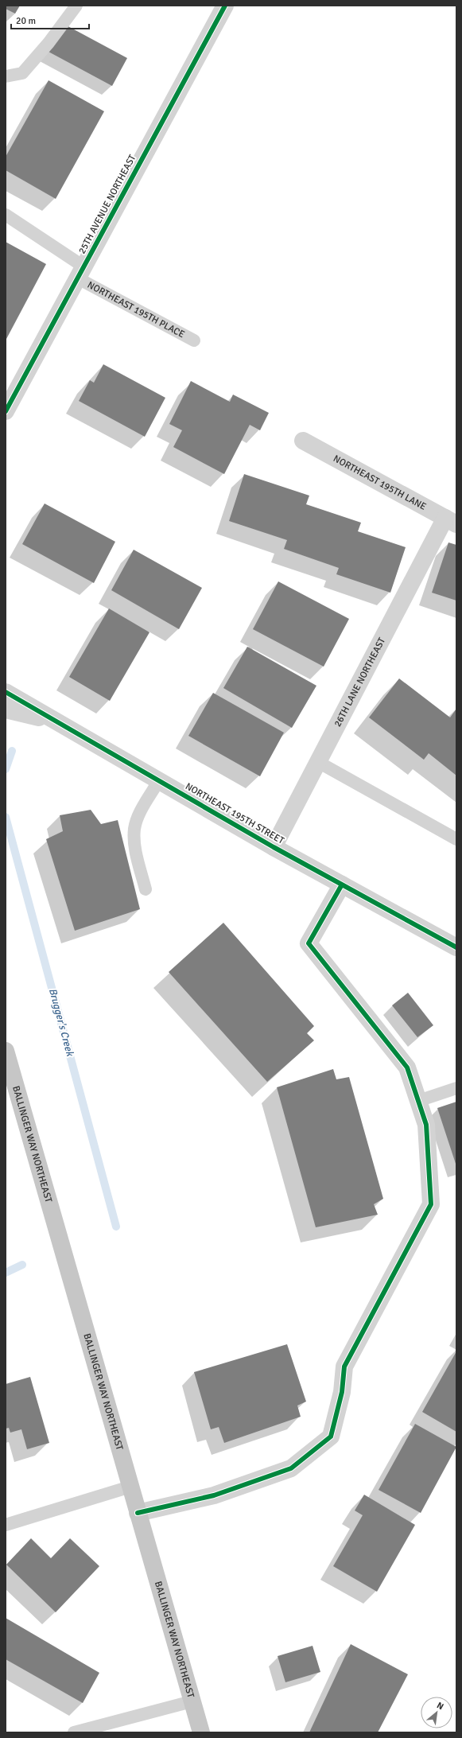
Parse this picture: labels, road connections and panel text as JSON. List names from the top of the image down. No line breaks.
{"streets":{"main road":["BALLINGER WAY NORTHEAST"],"street":["25TH AVENUE NORTHEAST","NORTHEAST 195TH LANE","26TH LANE NORTHEAST","NORTHEAST 195TH STREET"],"lane":["NORTHEAST 195TH PLACE"]},"crossings":[["25TH AVENUE NORTHEAST","NORTHEAST 195TH PLACE"],["NORTHEAST 195TH LANE","26TH LANE NORTHEAST"],["26TH LANE NORTHEAST","NORTHEAST 195TH STREET"]],"water":["Brugger's Creek"],"scale_bar":"20 m","north":"top right"}
